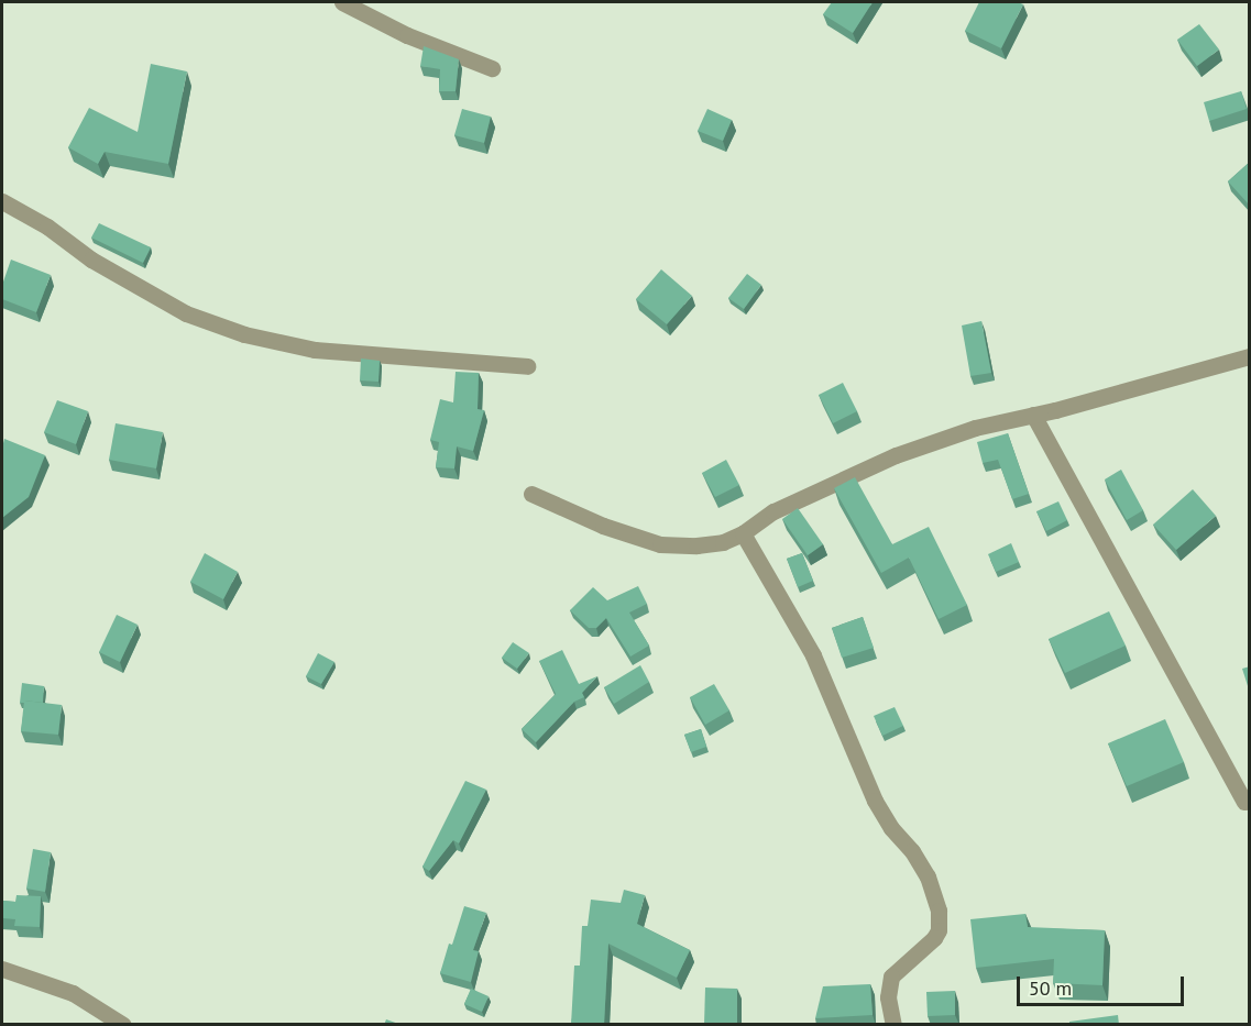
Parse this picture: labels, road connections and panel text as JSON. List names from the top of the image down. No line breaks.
{"scale_bar":"50 m"}
